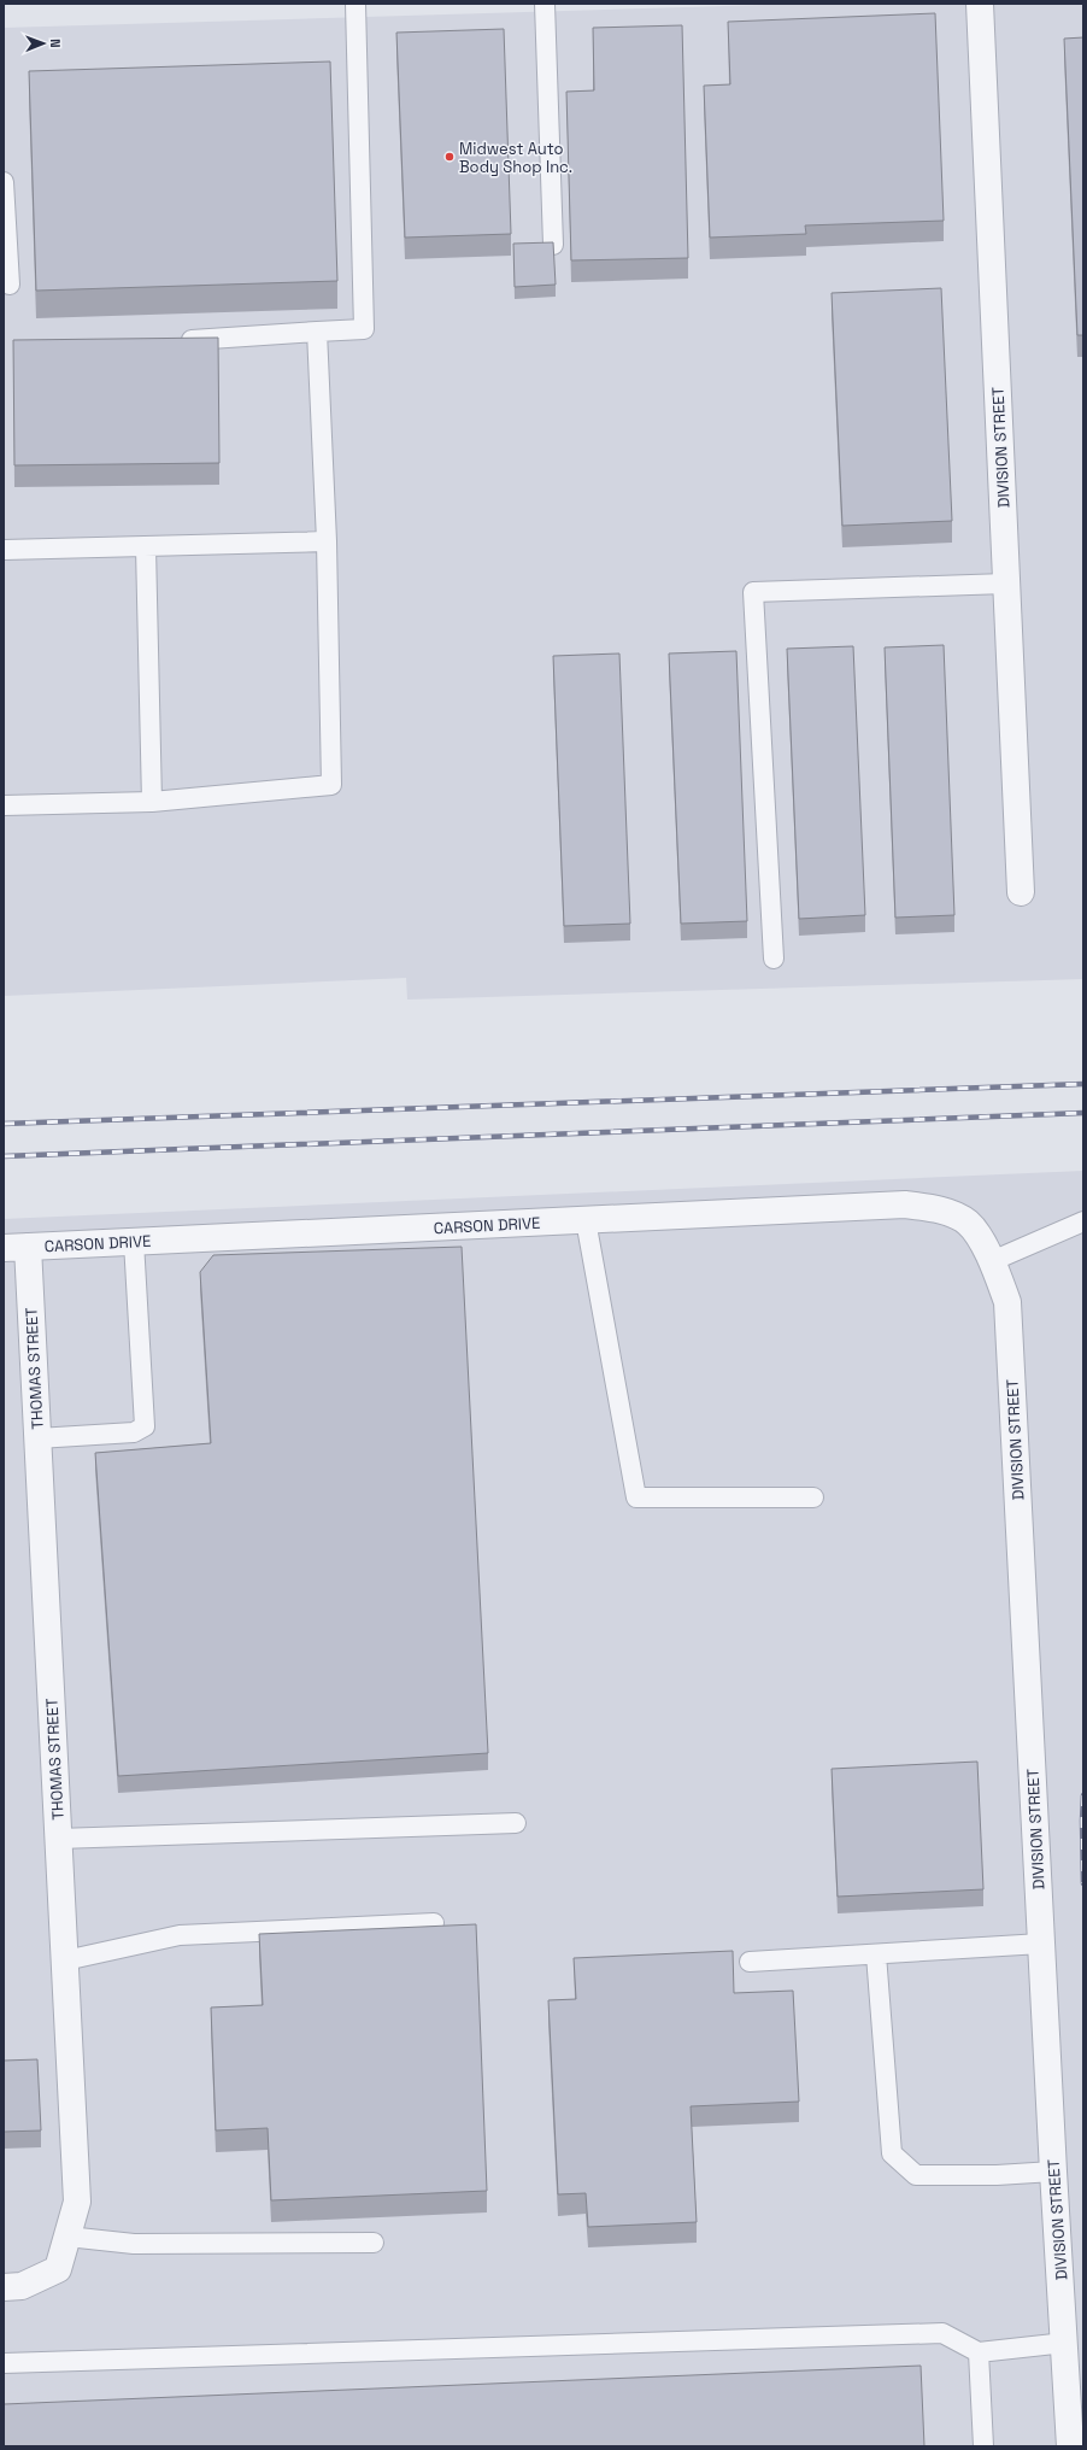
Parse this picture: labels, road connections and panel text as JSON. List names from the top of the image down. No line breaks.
{"streets":{"street":["DIVISION STREET","CARSON DRIVE","THOMAS STREET"]},"crossings":[["DIVISION STREET","CARSON DRIVE"],["CARSON DRIVE","THOMAS STREET"]],"places":["Midwest Auto Body Shop Inc."],"north":"right"}
